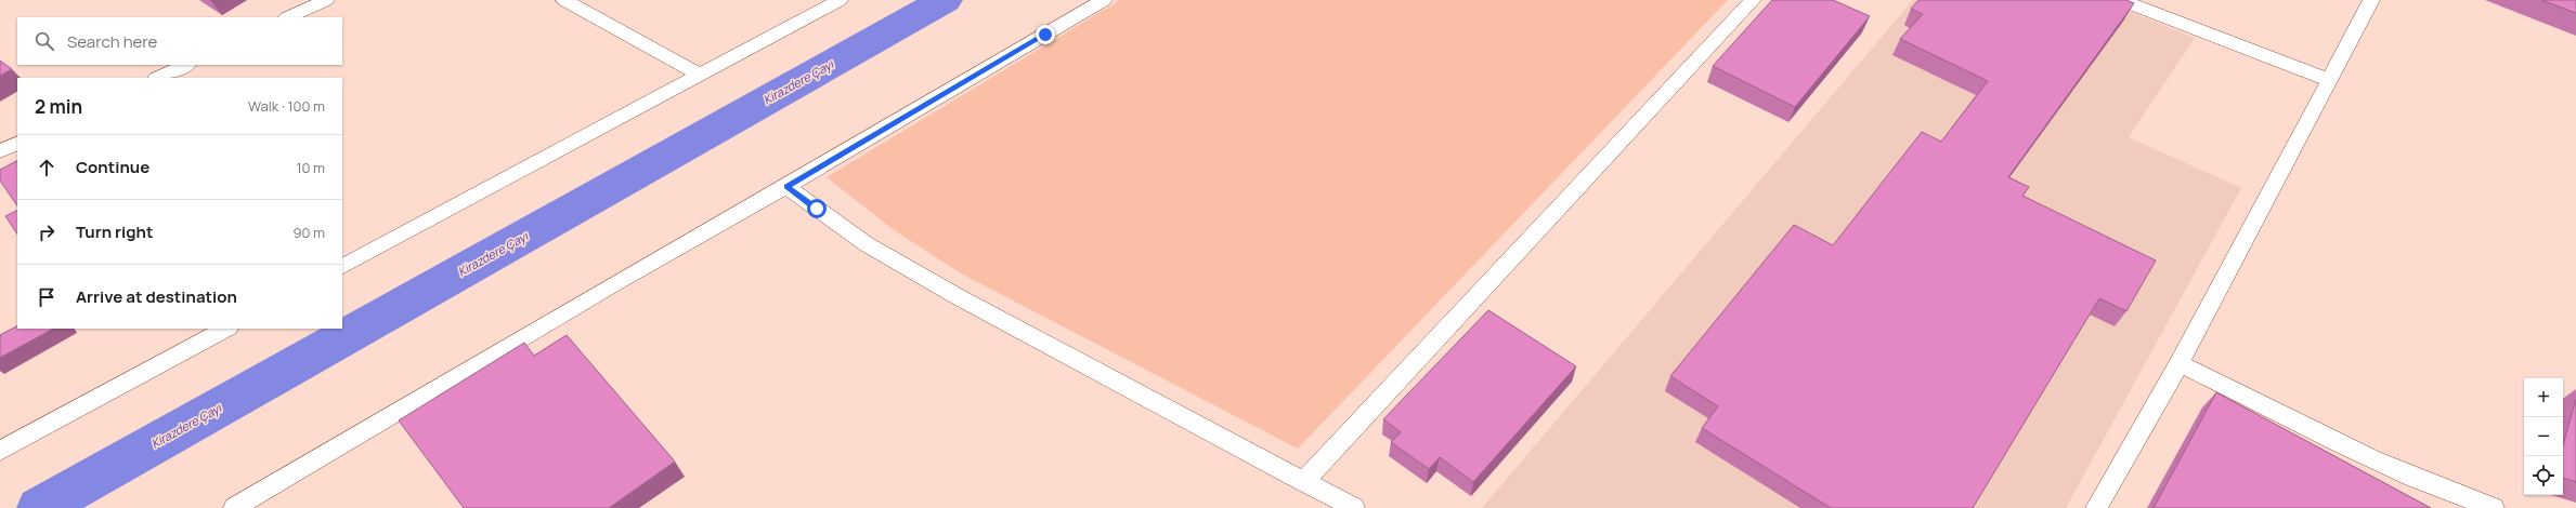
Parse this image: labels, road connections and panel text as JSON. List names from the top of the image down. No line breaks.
{"water":["Kirazdere Çayı"],"page":{"search":"Search here","heading":["2 min","Walk · 100 m"],"list":[["Continue","10 m"],["Turn right","90 m"],"Arrive at destination"],"map_buttons":["+","−"]}}
